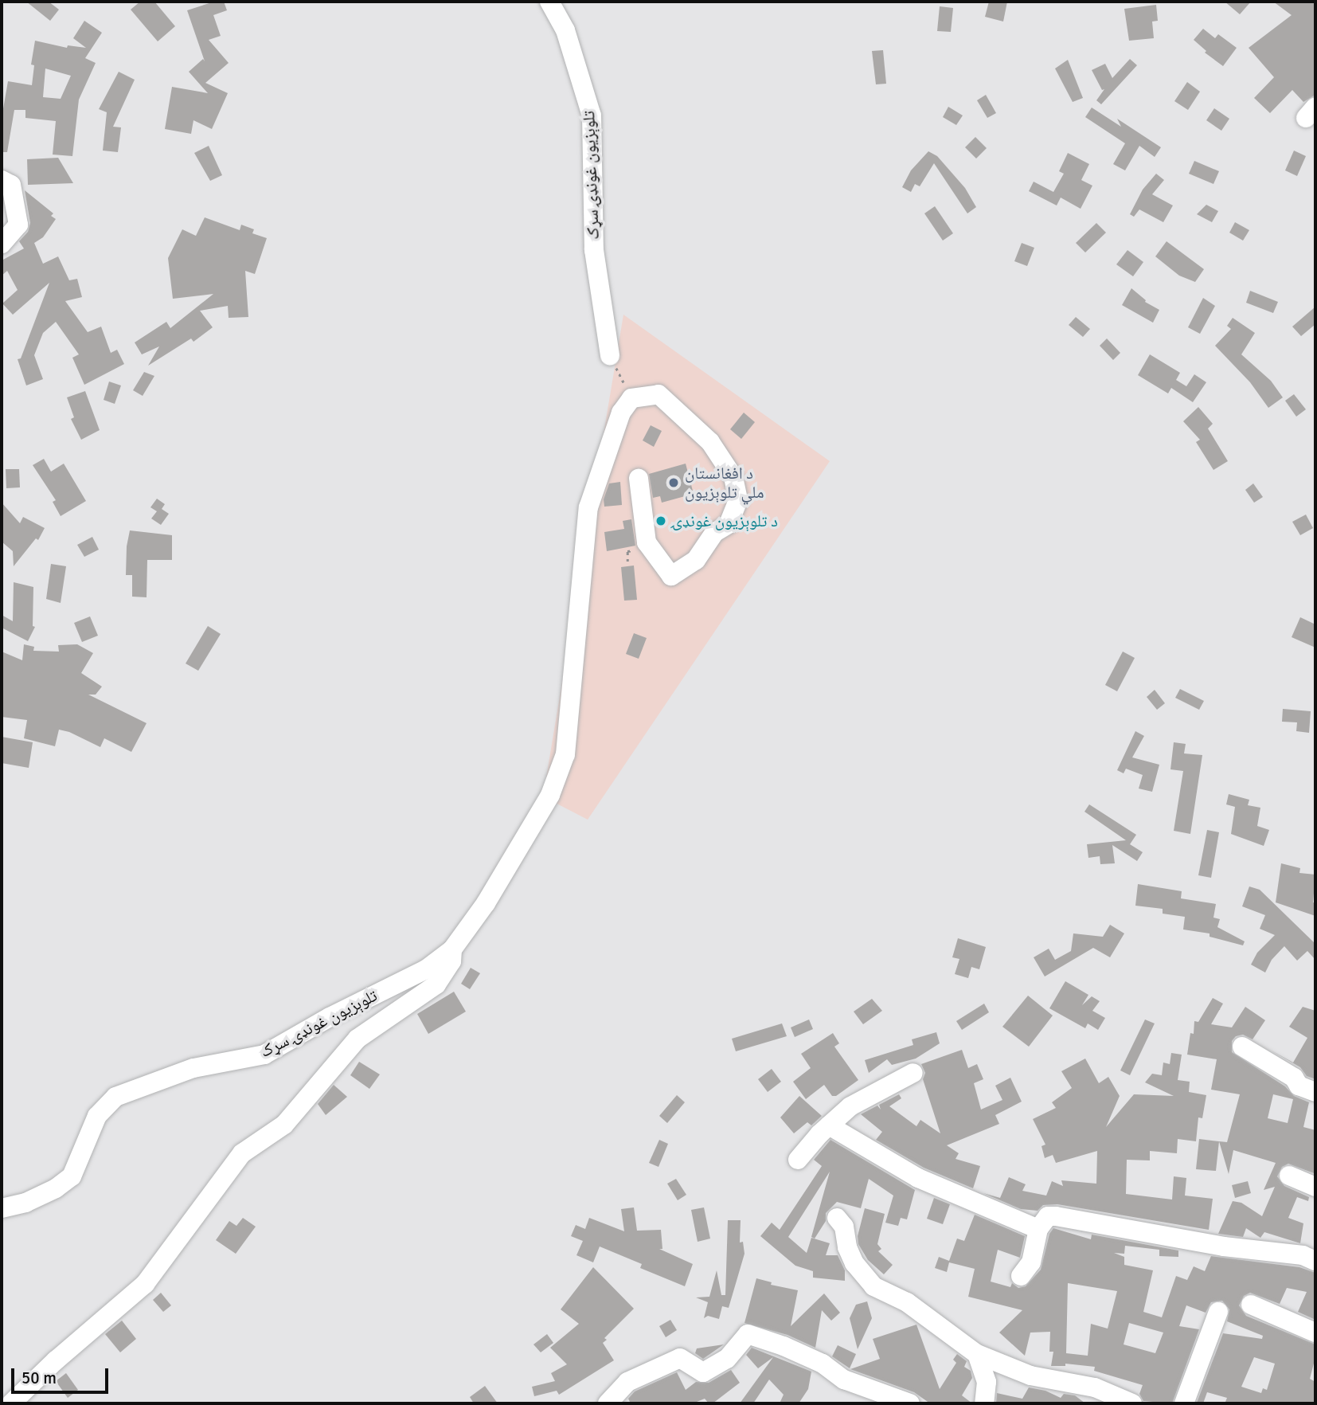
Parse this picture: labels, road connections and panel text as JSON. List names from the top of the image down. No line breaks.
{"streets":{"street":["تلوېزيون غونډۍ سړک"]},"places":["د افغانستان ملي تلوېزیون","د تلوېزیون غونډۍ"],"scale_bar":"50 m"}
